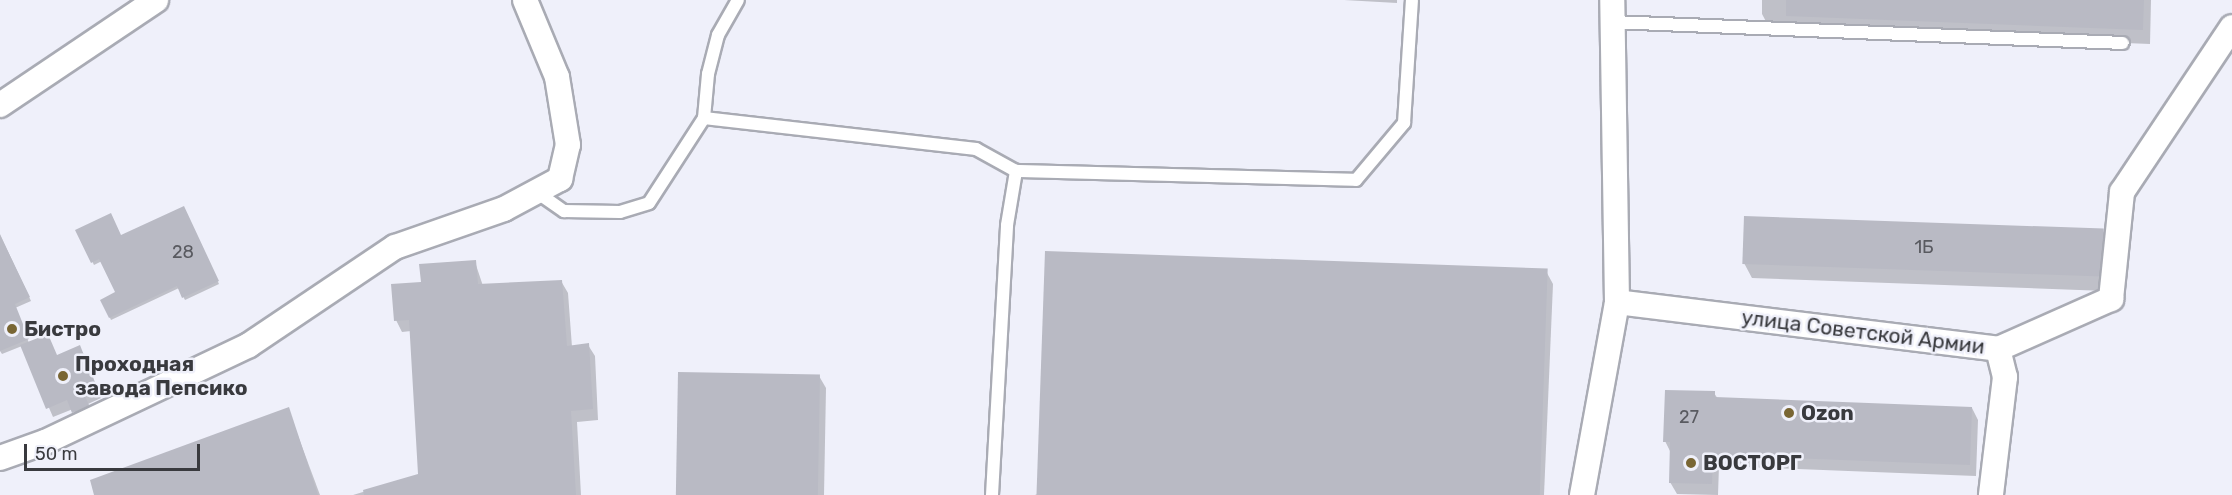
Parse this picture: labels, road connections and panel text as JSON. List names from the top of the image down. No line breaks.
{"streets":{"street":["улица Советской Армии"]},"places":["Бистро","Проходная завода Пепсико","Ozon","ВОСТОРГ"],"house_numbers":["1Б","28","27"],"scale_bar":"50 m"}
